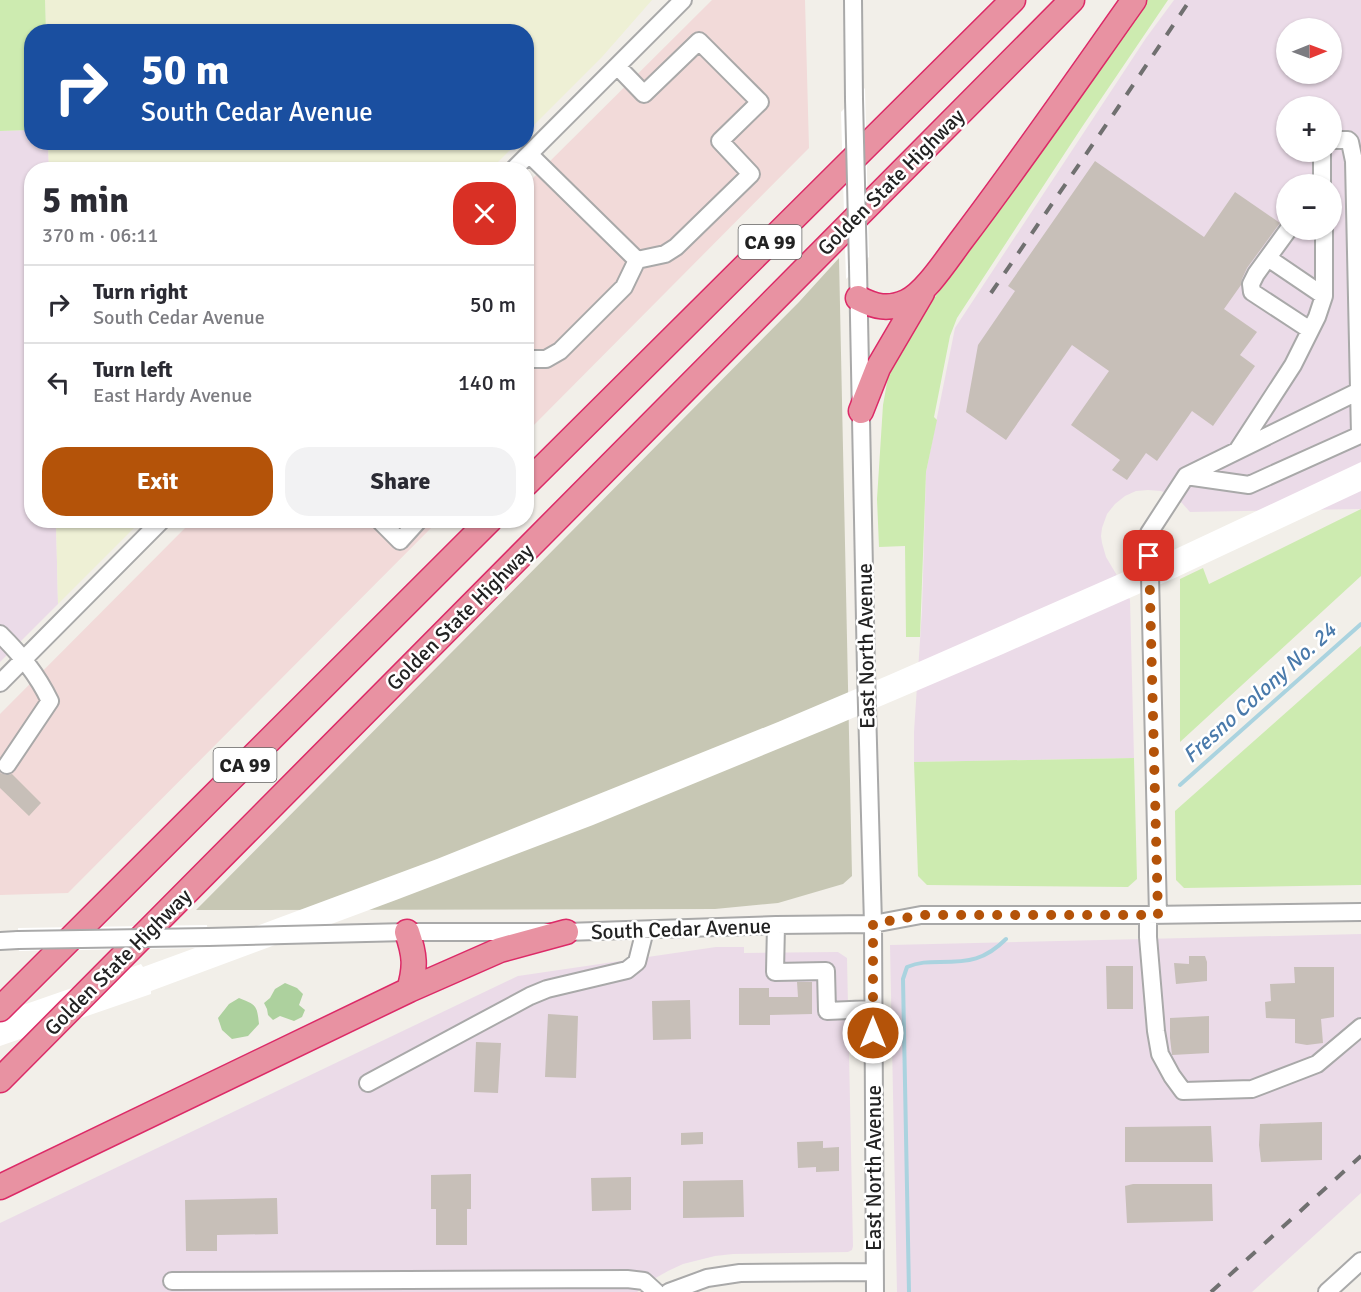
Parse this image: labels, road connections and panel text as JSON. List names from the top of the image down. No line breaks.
{"streets":{"highway":["Golden State Highway","CA 99"],"street":["East North Avenue","South Cedar Avenue"]},"crossings":[["East North Avenue","South Cedar Avenue"]],"water":["Fresno Colony No. 24"],"north":"right","page":{"map_buttons":["+","−"],"turn":["50 m","South Cedar Avenue"],"heading":["5 min","370 m · 06:11"],"list":[{"name":"Turn right","note":"South Cedar Avenue","value":"50 m"},{"name":"Turn left","note":"East Hardy Avenue","value":"140 m"}],"buttons":["Exit","Share"]}}
